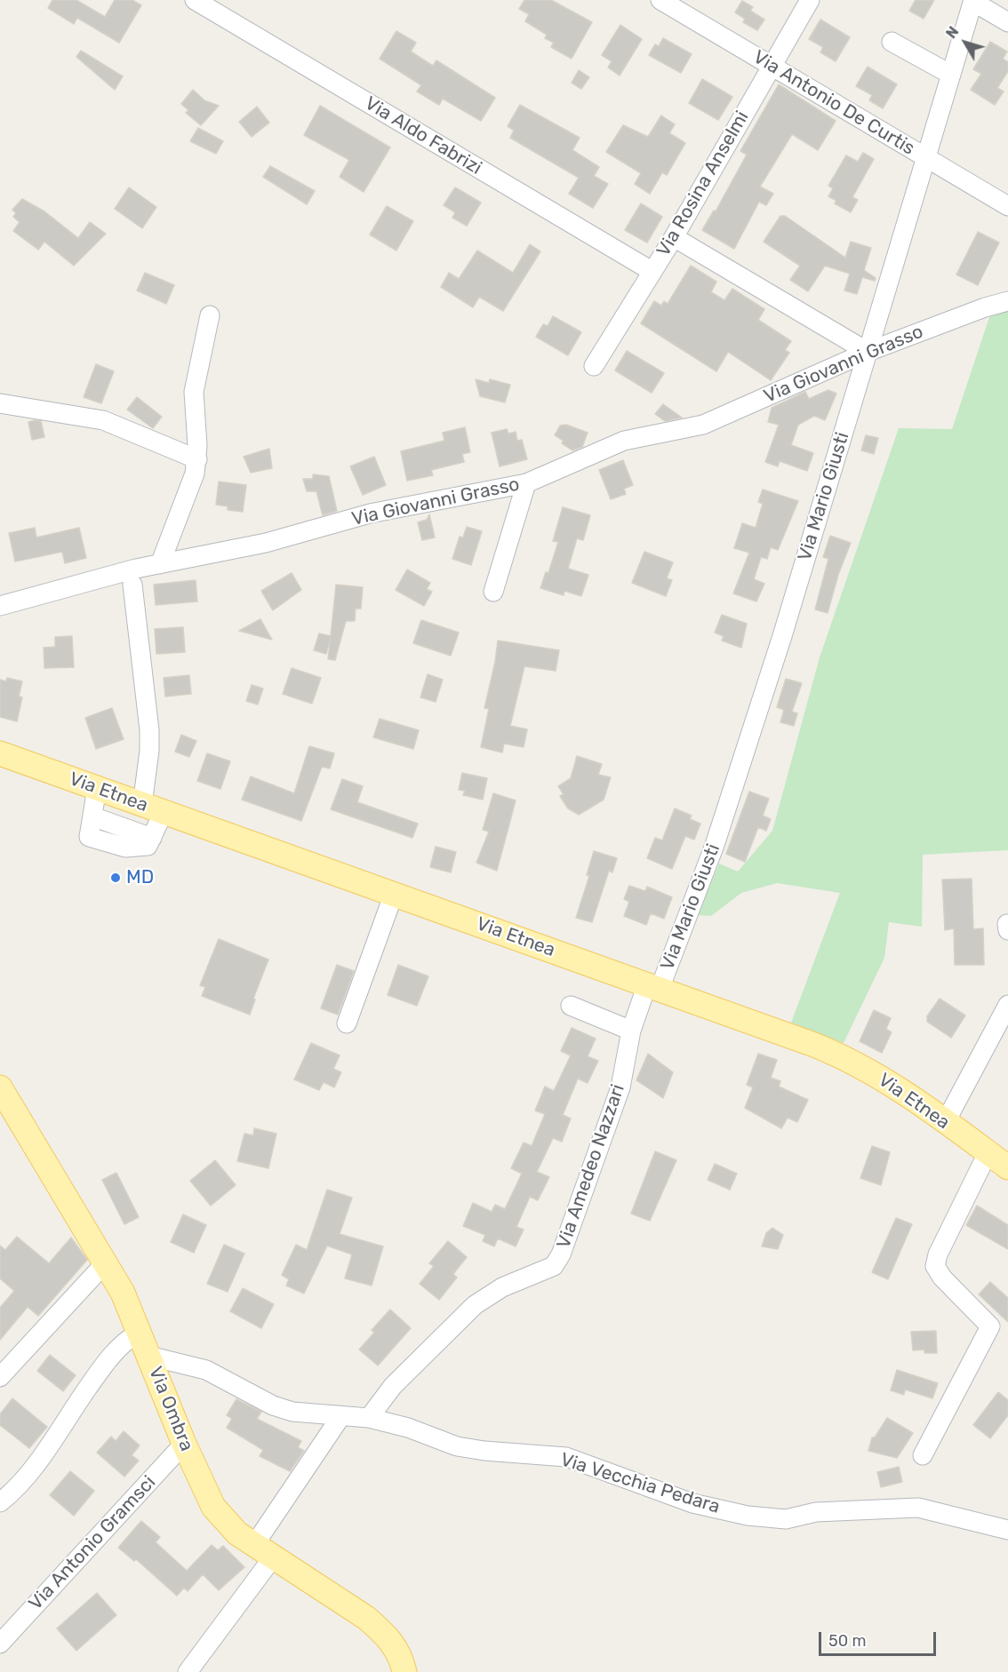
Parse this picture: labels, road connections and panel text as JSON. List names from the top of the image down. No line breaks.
{"streets":{"main road":["Via Etnea","Via Ombra"],"street":["Via Antonio De Curtis","Via Aldo Fabrizi","Via Rosina Anselmi","Via Giovanni Grasso","Via Mario Giusti","Via Amedeo Nazzari","Via Vecchia Pedara","Via Antonio Gramsci"]},"crossings":[["Via Antonio De Curtis","Via Rosina Anselmi"],["Via Antonio De Curtis","Via Mario Giusti"],["Via Aldo Fabrizi","Via Rosina Anselmi"],["Via Giovanni Grasso","Via Mario Giusti"],["Via Mario Giusti","Via Etnea"],["Via Mario Giusti","Via Amedeo Nazzari"],["Via Etnea","Via Amedeo Nazzari"],["Via Amedeo Nazzari","Via Vecchia Pedara"],["Via Ombra","Via Vecchia Pedara"],["Via Ombra","Via Antonio Gramsci"]],"places":["MD"],"scale_bar":"50 m","north":"top left"}
